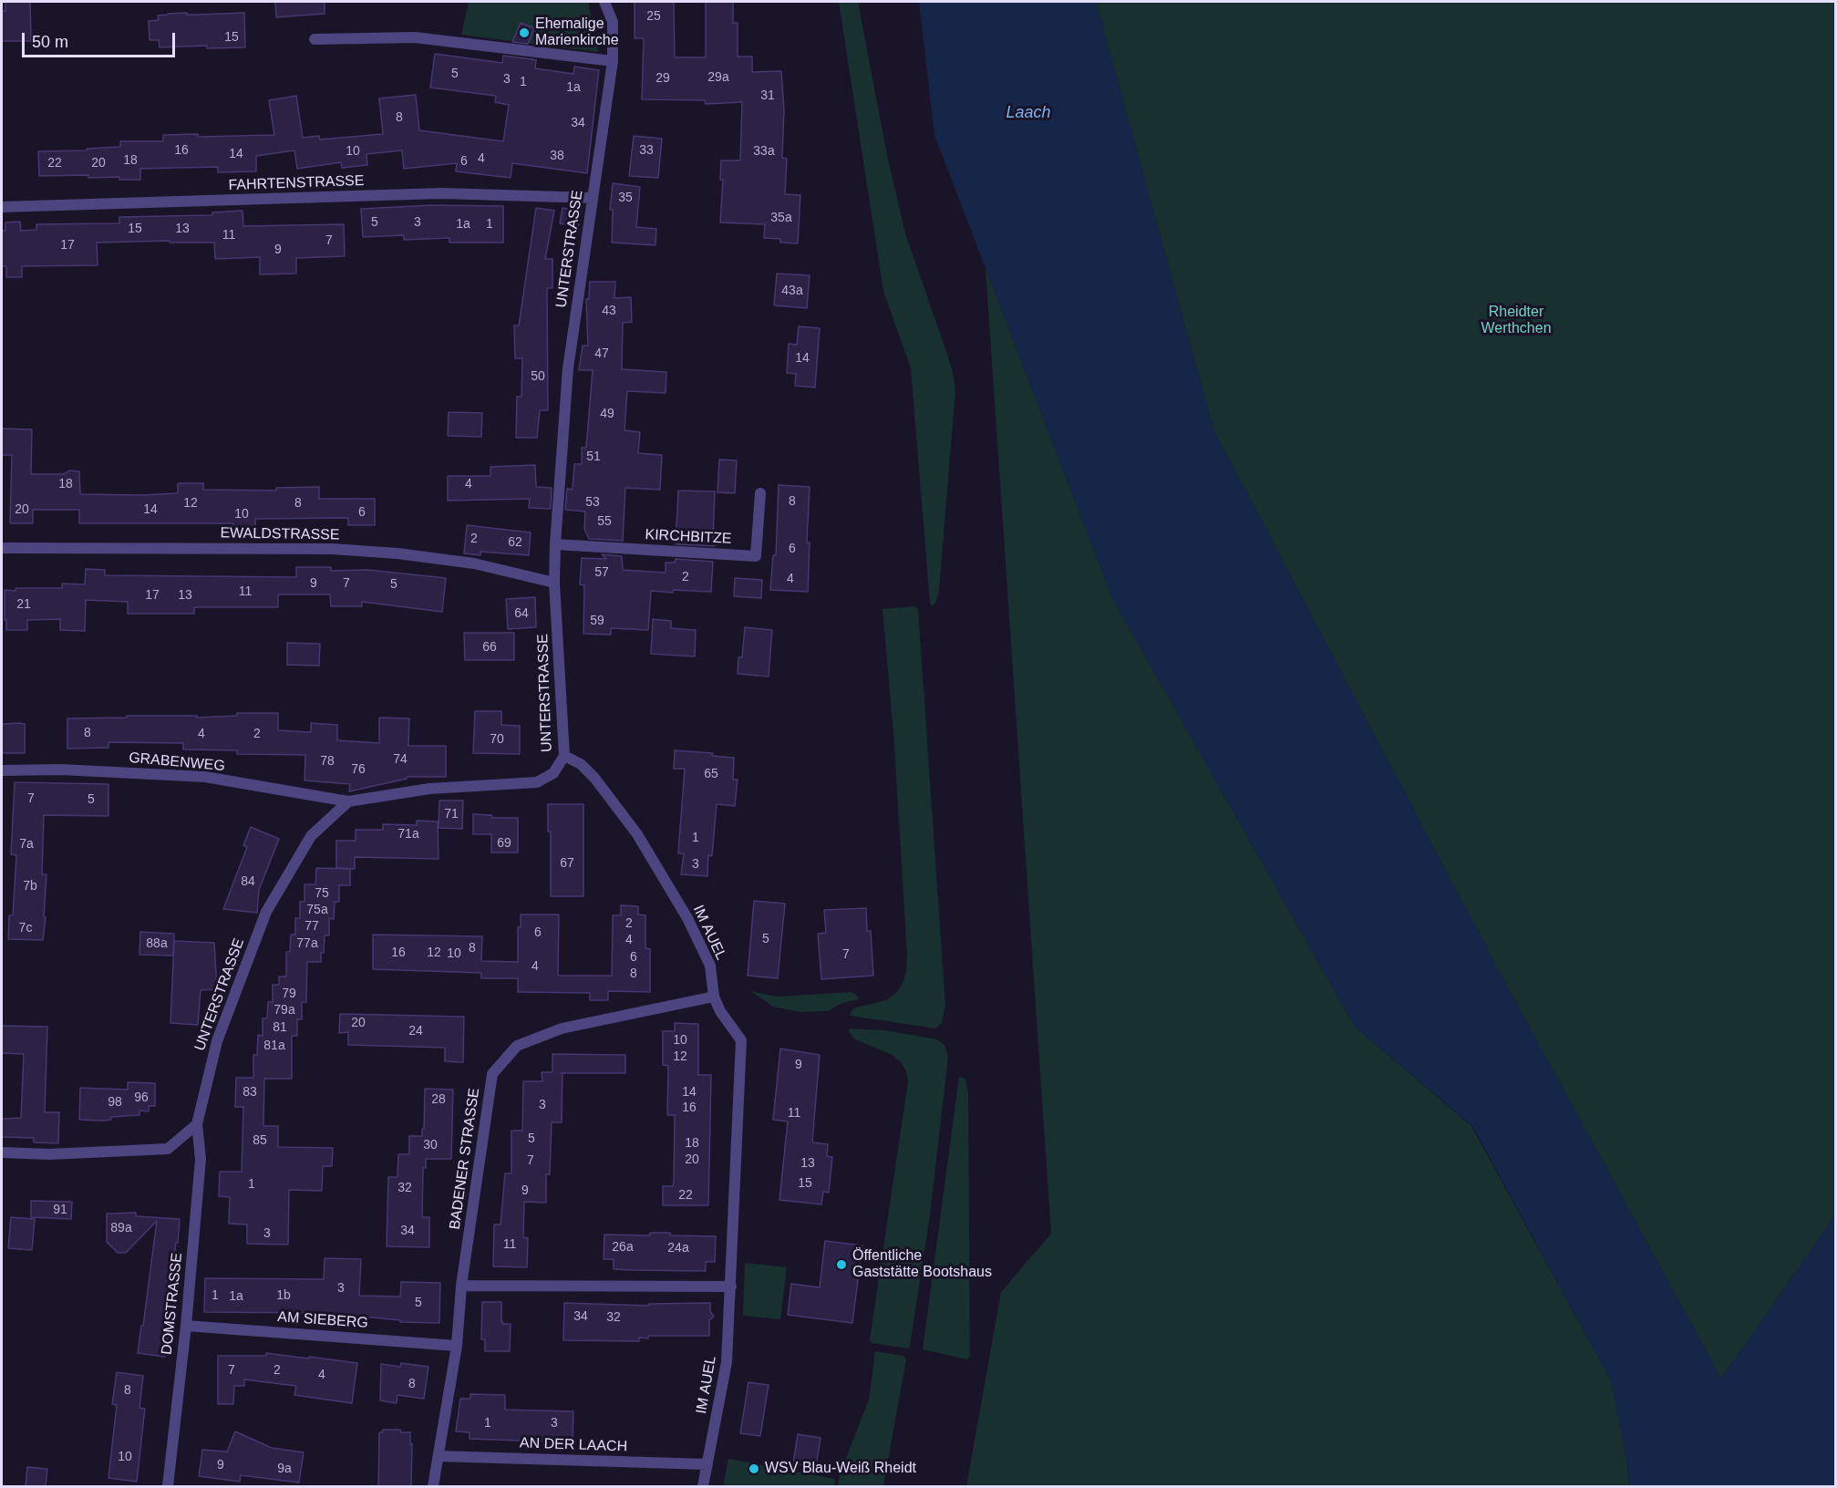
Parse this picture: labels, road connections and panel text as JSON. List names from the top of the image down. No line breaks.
{"streets":{"street":["FAHRTENSTRASSE","UNTERSTRASSE","EWALDSTRASSE","KIRCHBITZE","GRABENWEG","IM AUEL","BADENER STRASSE","DOMSTRASSE","AM SIEBERG","AN DER LAACH"]},"crossings":[["FAHRTENSTRASSE","UNTERSTRASSE"],["UNTERSTRASSE","EWALDSTRASSE"],["UNTERSTRASSE","KIRCHBITZE"],["UNTERSTRASSE","GRABENWEG"],["UNTERSTRASSE","IM AUEL"],["UNTERSTRASSE","DOMSTRASSE"],["IM AUEL","BADENER STRASSE"],["IM AUEL","AN DER LAACH"],["BADENER STRASSE","AM SIEBERG"],["BADENER STRASSE","AN DER LAACH"],["DOMSTRASSE","AM SIEBERG"]],"water":["Laach"],"parks":["Rheidter Werthchen"],"places":["Ehemalige Marienkirche","Öffentliche Gaststätte Bootshaus","WSV Blau-Weiß Rheidt"],"house_numbers":["25","15","5","29a","29","3","1","1a","31","8","34","16","33","10","33a","14","38","4","18","6","22","20","35","35a","5","3","1a","1","15","13","11","7","17","9","43a","43","47","14","50","49","51","18","4","8","53","12","8","20","14","6","10","55","2","62","6","57","2","4","9","7","5","11","17","13","21","64","59","66","8","4","2","70","74","78","76","65","7","5","71","71a","1","69","7a","67","3","84","7b","75","75a","2","77","7c","6","5","4","88a","77a","8","16","12","10","7","6","4","8","79","79a","20","81","24","10","81a","12","9","83","14","96","28","98","3","16","11","5","85","18","30","20","7","13","15","1","32","9","22","91","89a","34","3","11","26a","24a","3","1","1b","1a","5","34","32","7","2","4","8","8","1","3","10","9","9a"],"scale_bar":"50 m"}
